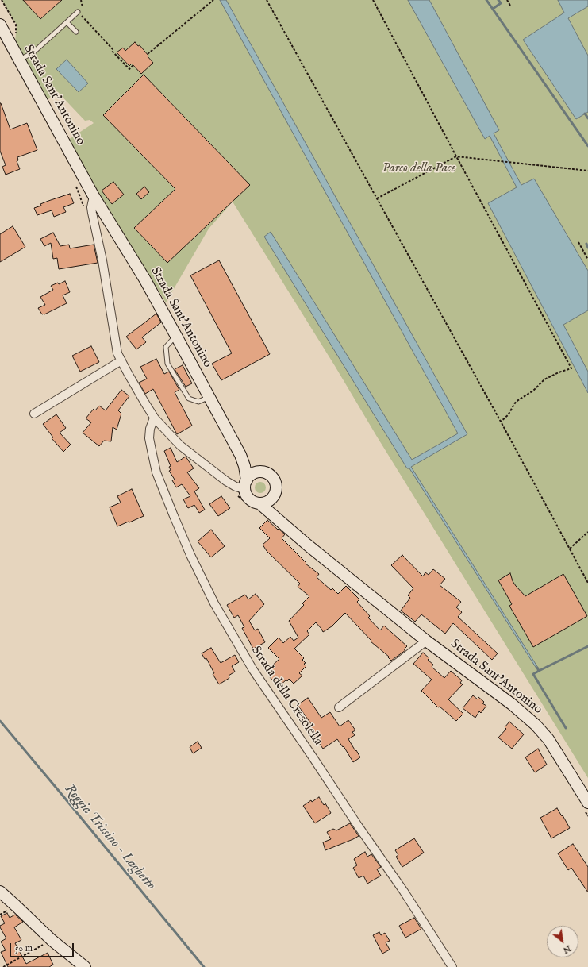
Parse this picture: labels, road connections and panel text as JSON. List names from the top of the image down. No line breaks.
{"streets":{"main road":["Strada Sant'Antonino"],"street":["Strada della Cresolella"]},"water":["Roggia Trissino - Laghetto"],"parks":["Parco della Pace"],"scale_bar":"50 m","north":"bottom right"}
